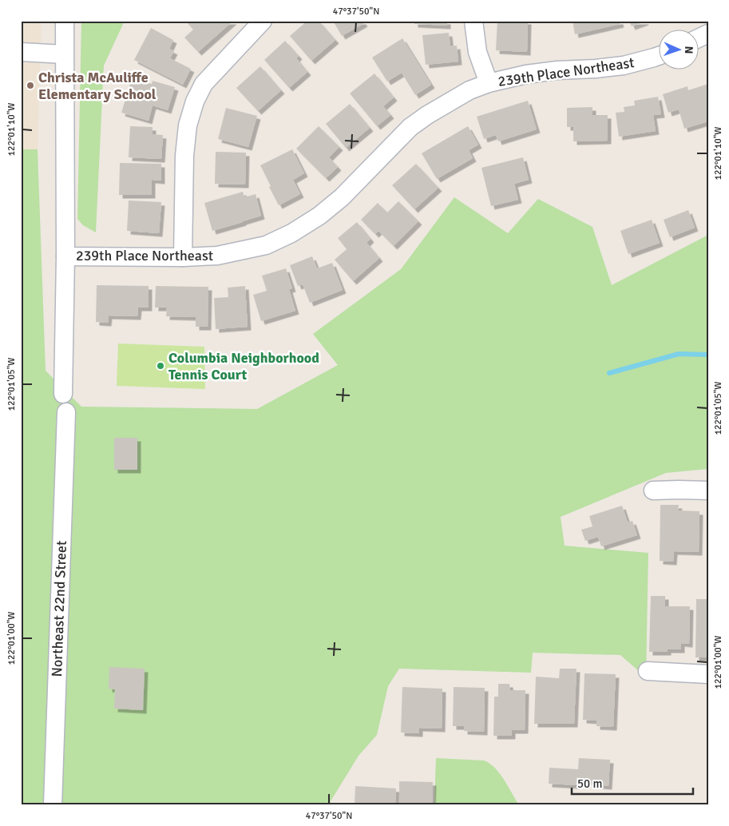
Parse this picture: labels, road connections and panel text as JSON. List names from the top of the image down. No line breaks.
{"streets":{"street":["239th Place Northeast","Northeast 22nd Street"]},"places":["Christa McAuliffe Elementary School","Columbia Neighborhood Tennis Court"],"scale_bar":"50 m","north":"right","coordinates":["47°37'50\"N","122°01'10\"W","122°01'05\"W","122°01'00\"W"]}
